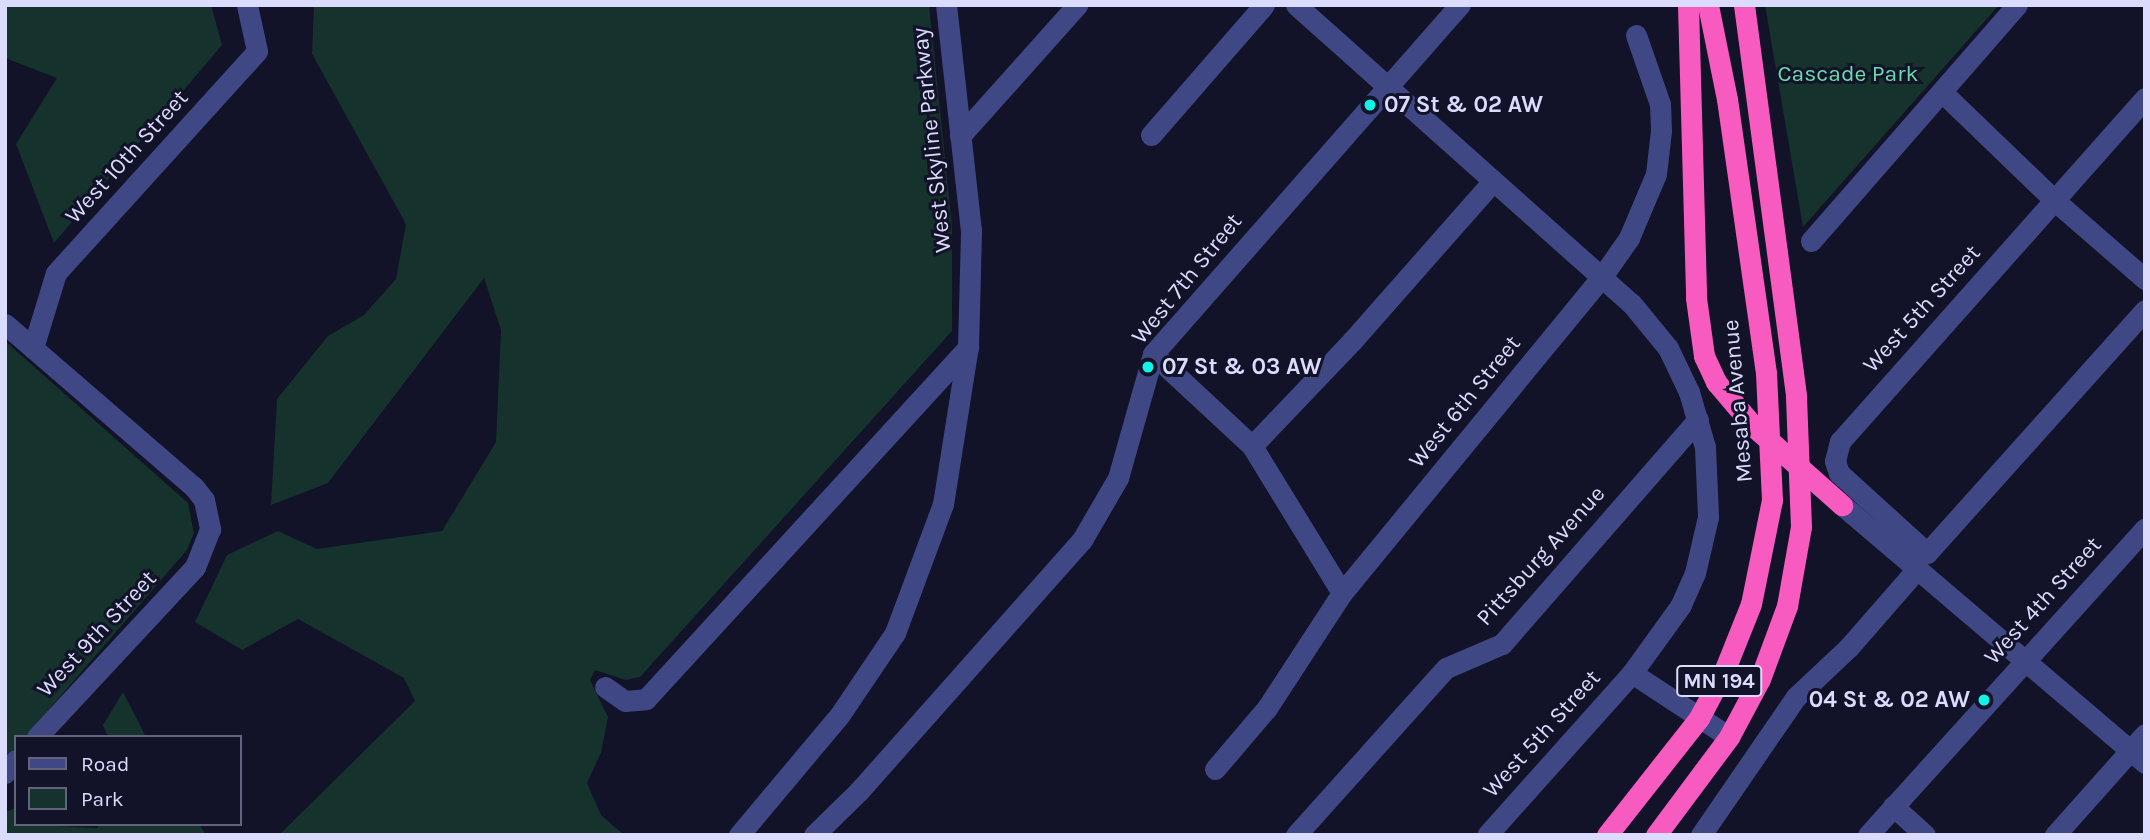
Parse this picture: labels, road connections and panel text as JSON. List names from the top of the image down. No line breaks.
{"streets":{"highway":["Mesaba Avenue","MN 194"],"street":["West Skyline Parkway","West 10th Street","West 7th Street","West 5th Street","West 6th Street","Pittsburg Avenue","West 4th Street","West 9th Street"]},"crossings":[["West 10th Street","West 9th Street"],["West 7th Street","West 5th Street"],["West 5th Street","West 6th Street"],["West 5th Street","Pittsburg Avenue"]],"parks":["Cascade Park"],"places":["07 St & 02 AW","07 St & 03 AW","04 St & 02 AW"],"legend":["Road","Park"]}
